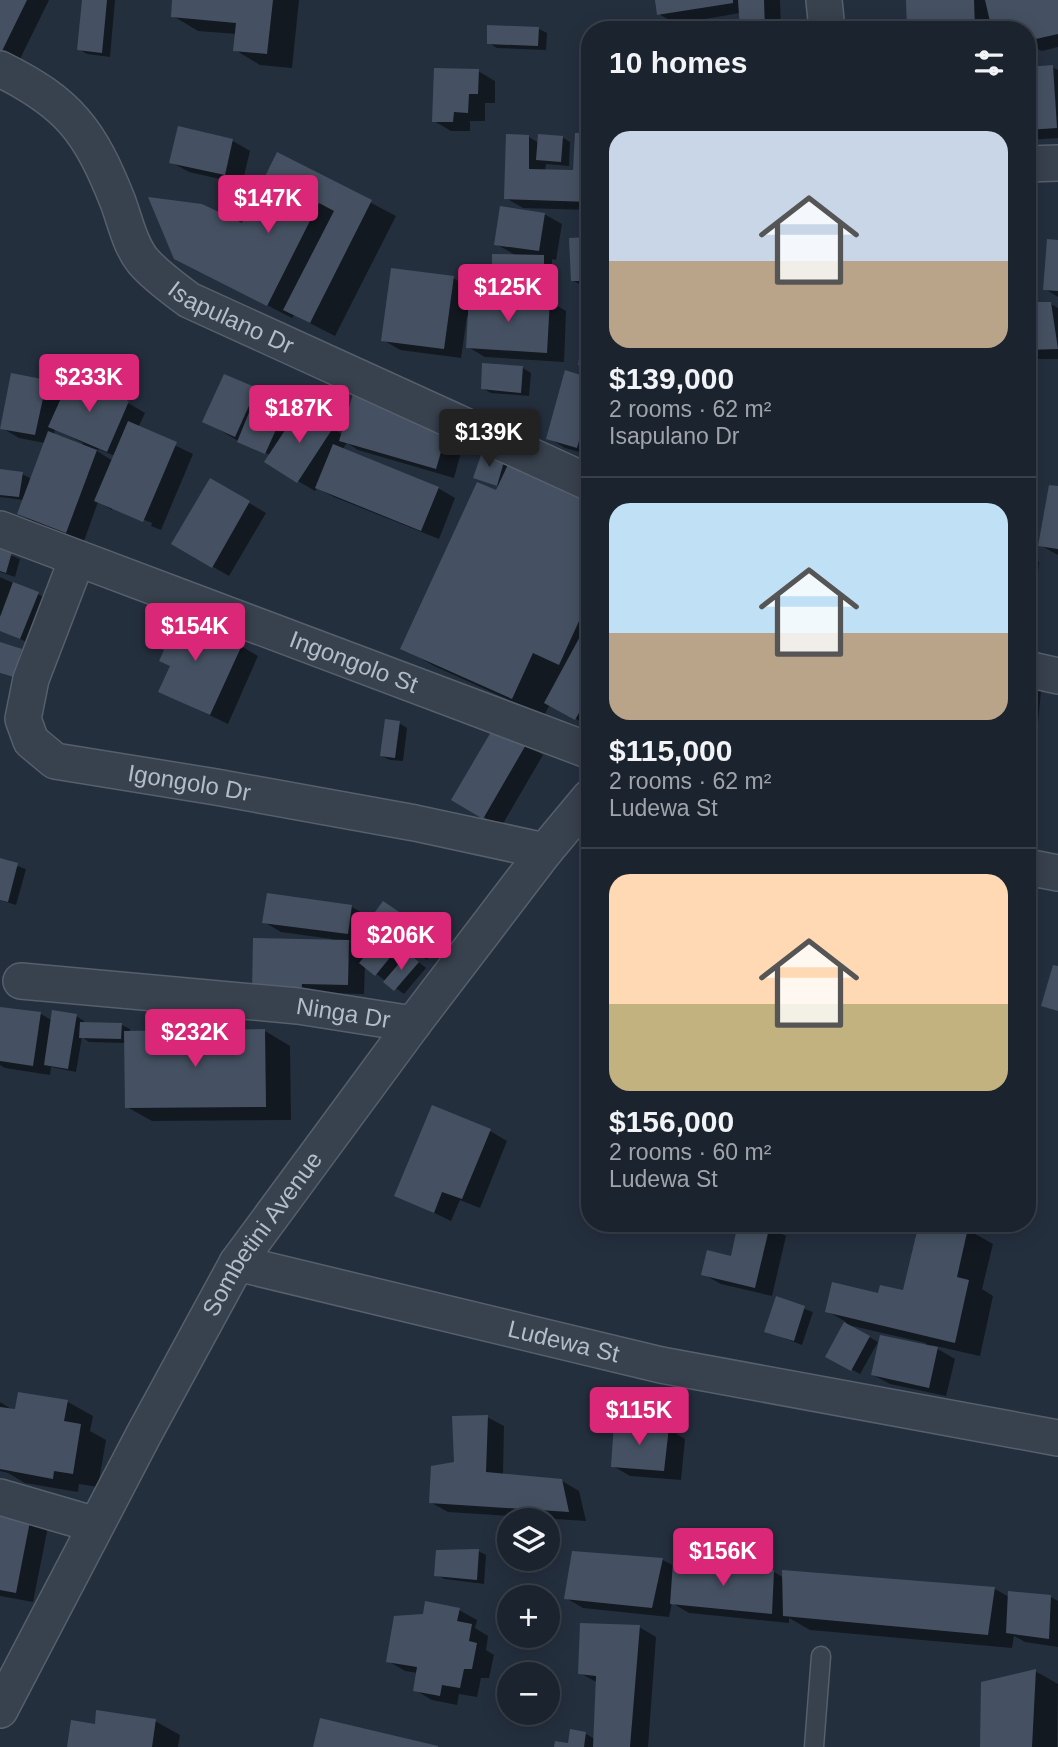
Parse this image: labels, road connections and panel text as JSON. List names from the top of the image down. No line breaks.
{"streets":{"street":["Isapulano Dr","Ingongolo St","Igongolo Dr","Ninga Dr","Sombetini Avenue","Ludewa St"]},"crossings":[["Ingongolo St","Igongolo Dr"],["Igongolo Dr","Sombetini Avenue"],["Ninga Dr","Sombetini Avenue"],["Sombetini Avenue","Ludewa St"]],"page":{"heading":"10 homes","list":[{"name":"$139,000","note":"2 rooms · 62 m² · Isapulano Dr"},{"name":"$115,000","note":"2 rooms · 62 m² · Ludewa St"},{"name":"$156,000","note":"2 rooms · 60 m² · Ludewa St"}],"price":["$147K","$125K","$233K","$187K","$139K","$154K","$206K","$232K","$115K","$156K"],"map_buttons":["+","−"]}}
